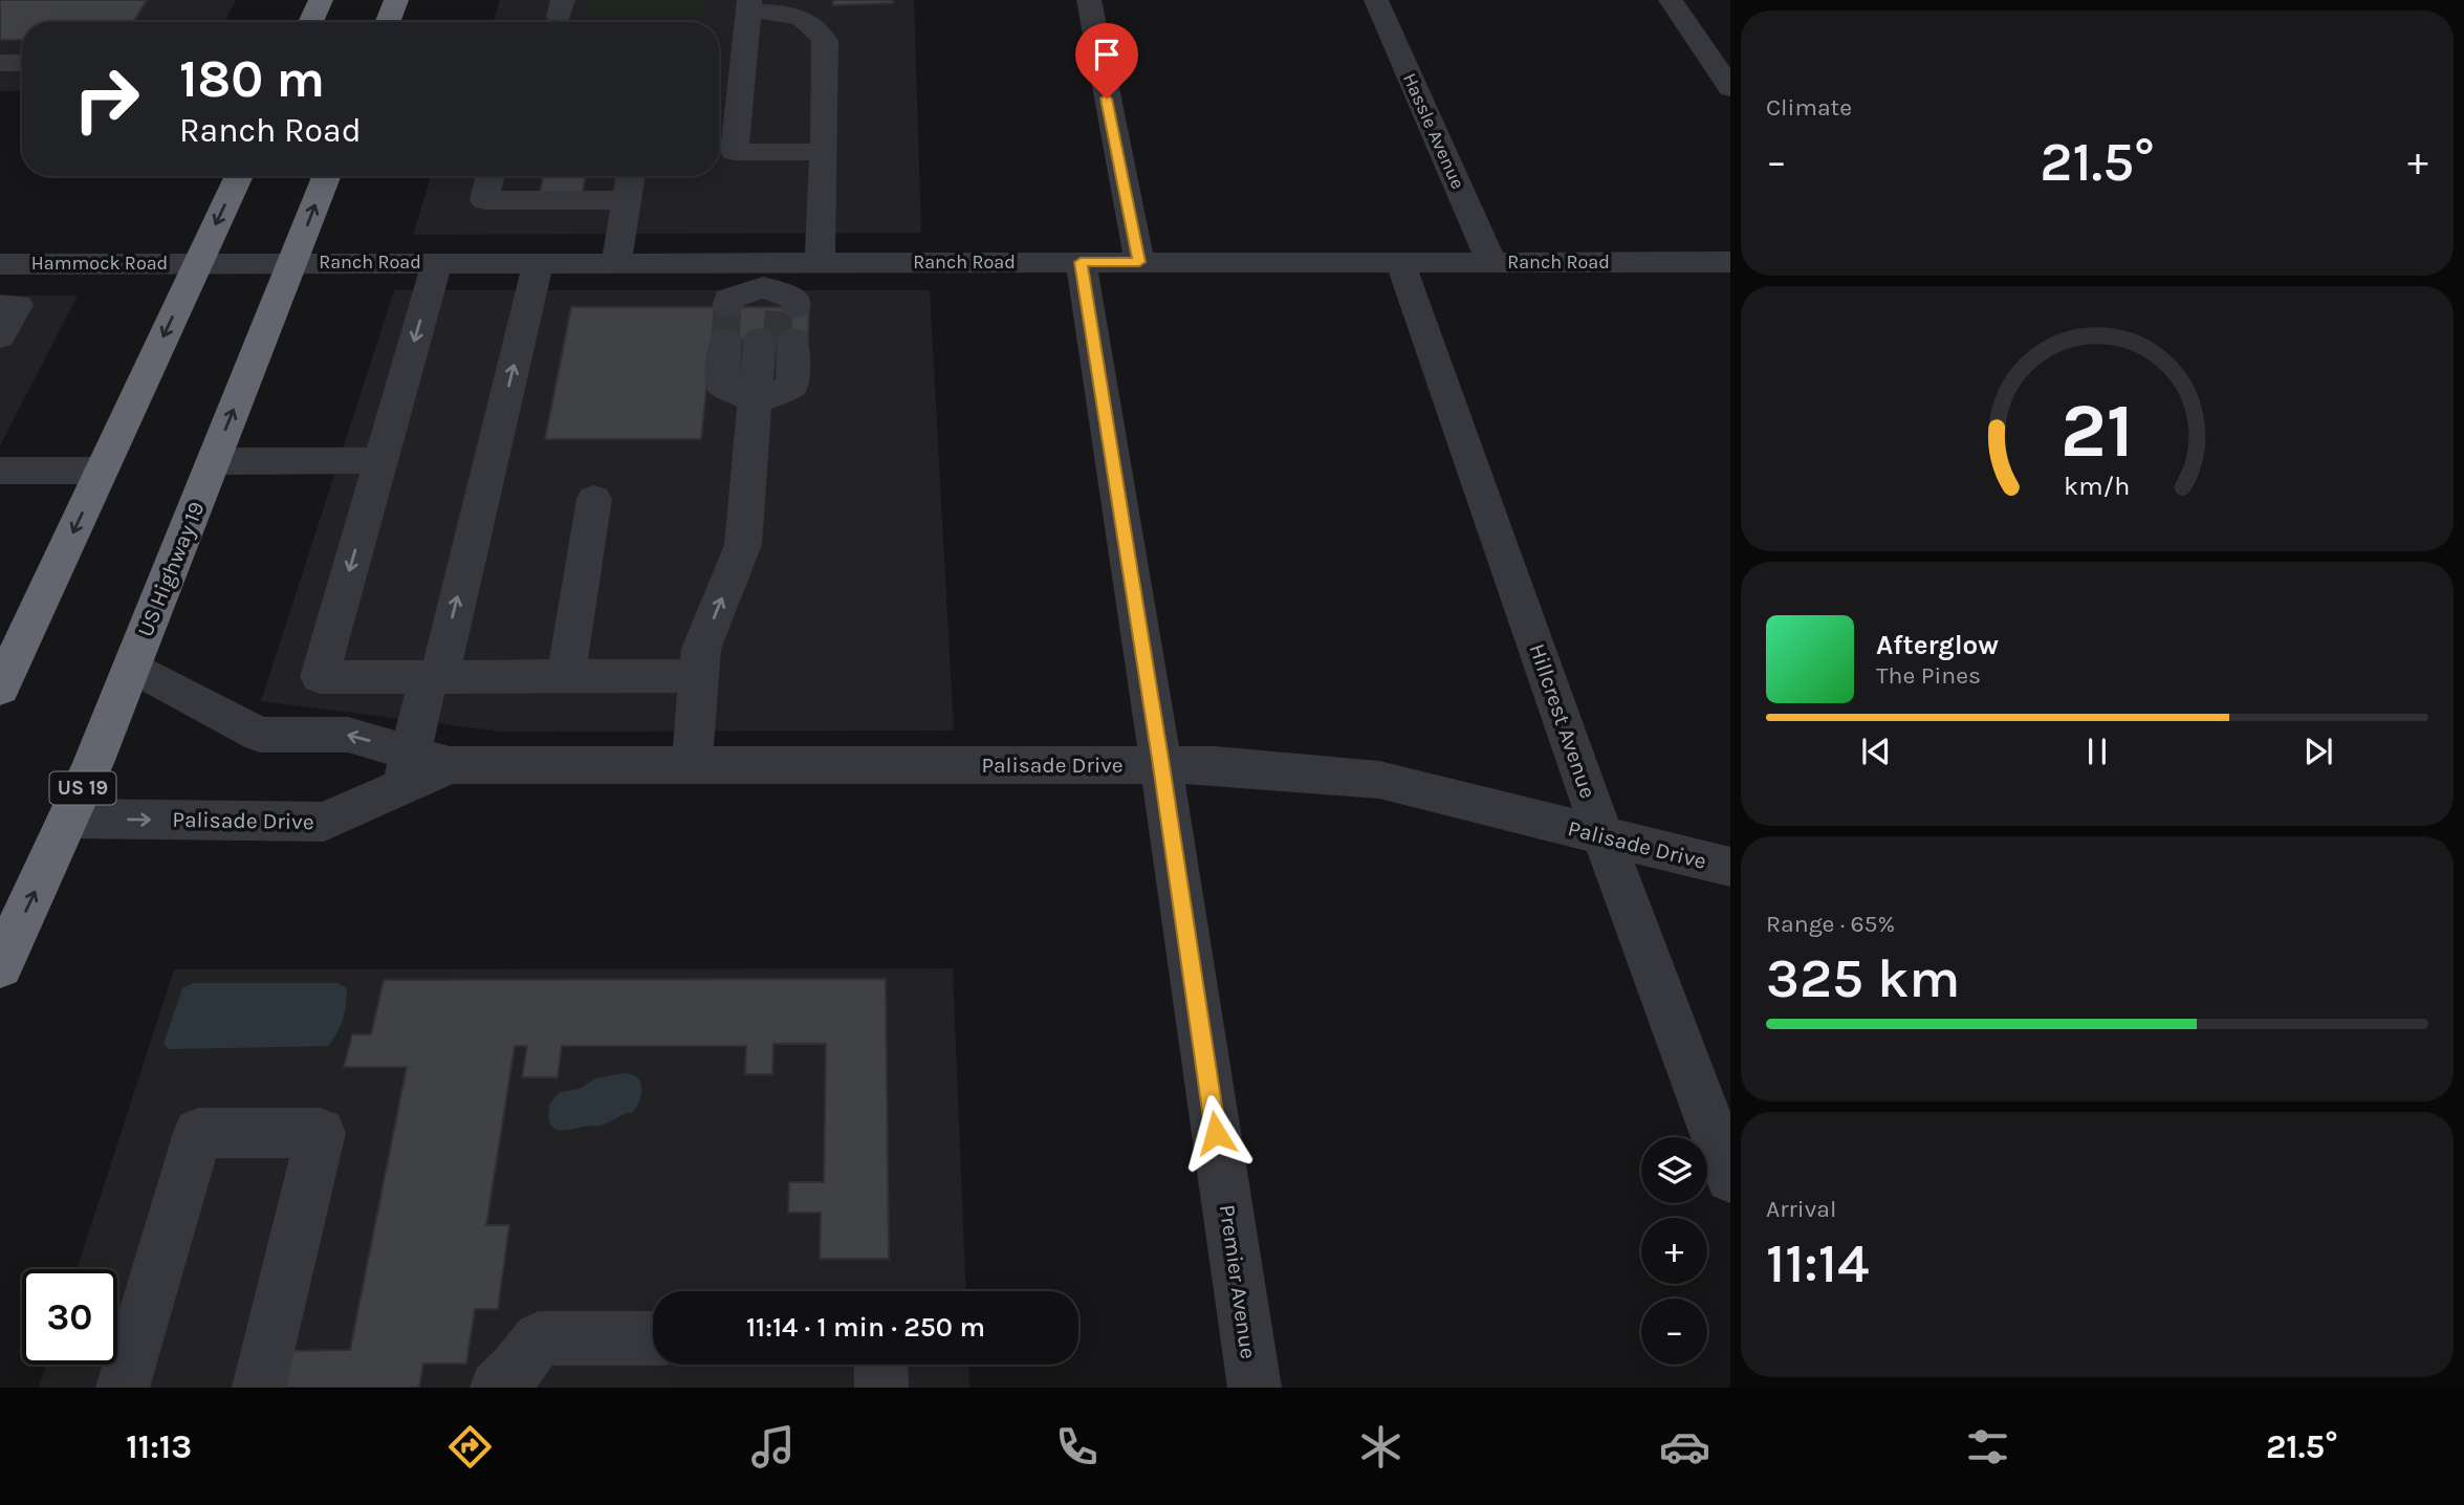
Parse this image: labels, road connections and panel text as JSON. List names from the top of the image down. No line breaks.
{"streets":{"highway":["US Highway 19","US 19"],"street":["Hassle Avenue","Ranch Road","Hammock Road","Hillcrest Avenue","Palisade Drive","Premier Avenue"]},"crossings":[["Hassle Avenue","Ranch Road"],["Ranch Road","Hammock Road"],["Ranch Road","US Highway 19"],["Ranch Road","Hillcrest Avenue"],["Ranch Road","Premier Avenue"],["US Highway 19","Palisade Drive"],["Hillcrest Avenue","Palisade Drive"],["Palisade Drive","Premier Avenue"]],"page":{"tile":["Climate",["Range · 65%","325 km"],["Arrival","11:14"]],"turn":["180 m","Ranch Road"],"heat":["−","21.5°","+"],"song":["Afterglow","The Pines"],"map_buttons":["+","−"],"limit":"30","trip":"11:14 · 1 min · 250 m","tabs":["11:13","21.5°"],"gauge":["21","km/h"]}}
